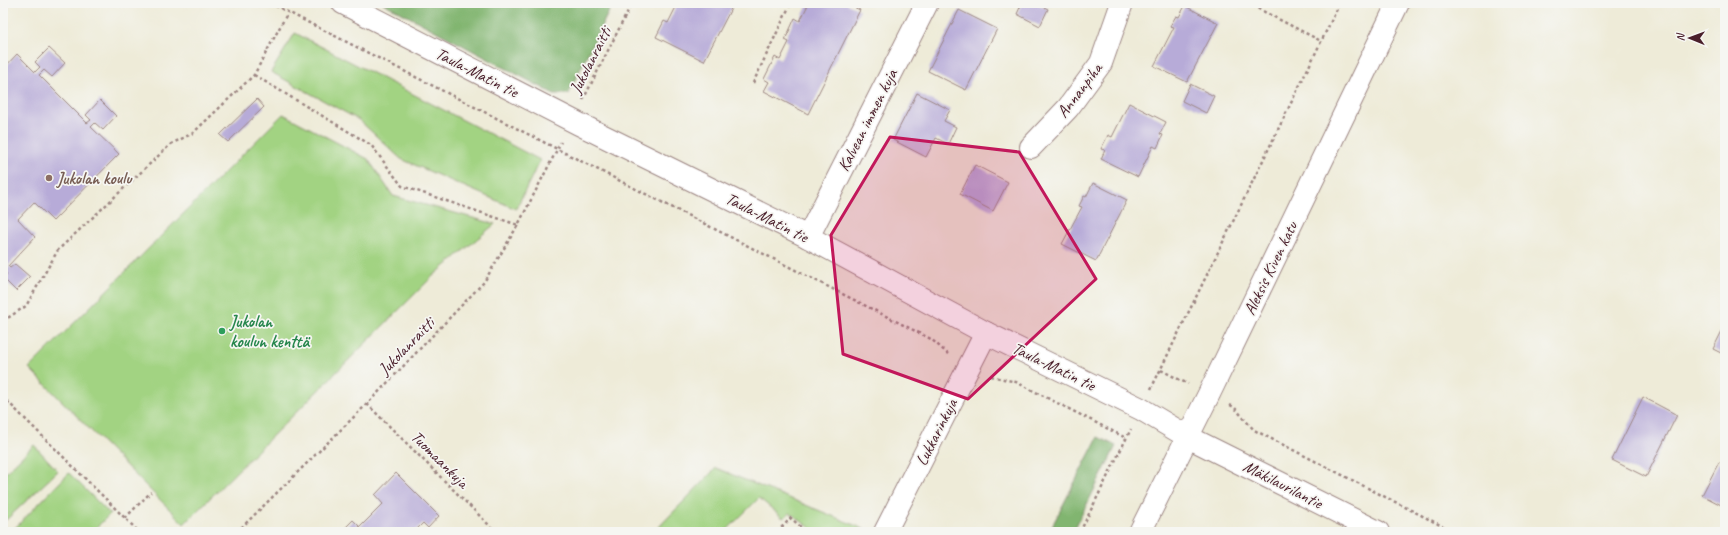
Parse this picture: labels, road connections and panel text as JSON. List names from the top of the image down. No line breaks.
{"streets":{"street":["Taula-Matin tie","Annanpiha","Kalvean immen kuja","Aleksis Kiven katu","Lukkarinkuja","Mäkilaurilantie"],"path":["Jukolanraitti","Tuomaankuja"]},"crossings":[["Jukolanraitti","Tuomaankuja"],["Taula-Matin tie","Kalvean immen kuja"],["Taula-Matin tie","Aleksis Kiven katu"],["Taula-Matin tie","Lukkarinkuja"],["Taula-Matin tie","Mäkilaurilantie"],["Aleksis Kiven katu","Mäkilaurilantie"]],"places":["Jukolan koulu","Jukolan koulun kenttä"],"north":"left"}
